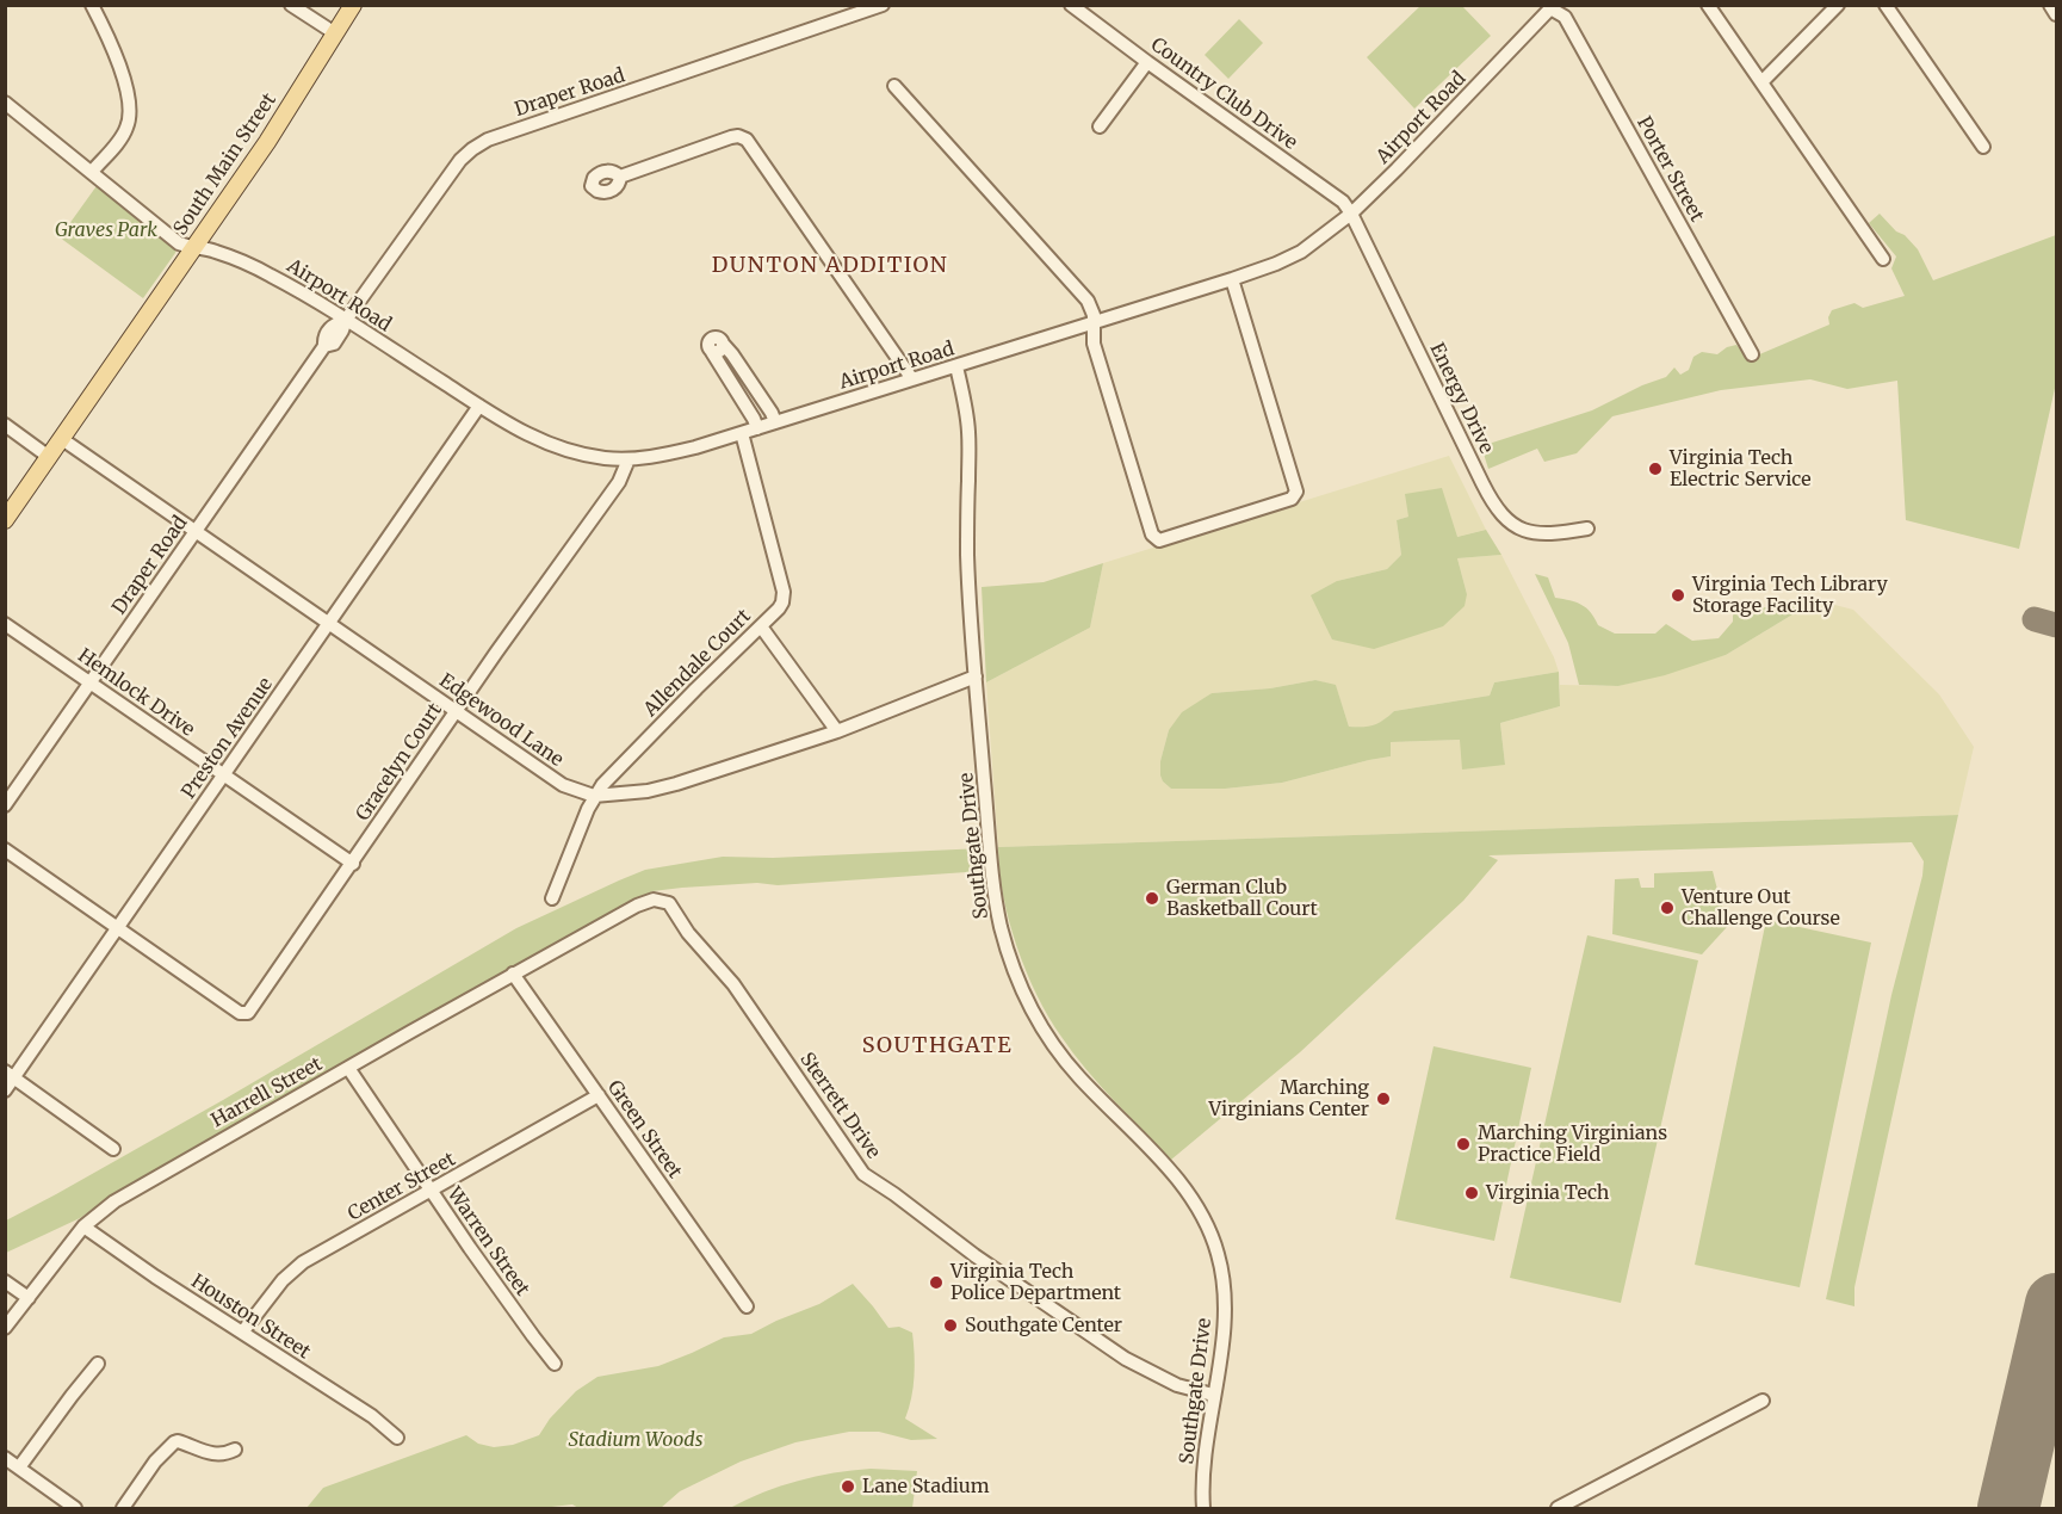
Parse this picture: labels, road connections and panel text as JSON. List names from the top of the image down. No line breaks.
{"streets":{"main road":["South Main Street"],"street":["Draper Road","Country Club Drive","Airport Road","Porter Street","Energy Drive","Allendale Court","Hemlock Drive","Edgewood Lane","Preston Avenue","Gracelyn Court","Southgate Drive","Harrell Street","Sterrett Drive","Green Street","Center Street","Warren Street","Houston Street"]},"crossings":[["Draper Road","Airport Road"],["Draper Road","Hemlock Drive"],["Draper Road","Edgewood Lane"],["Country Club Drive","Airport Road"],["Country Club Drive","Energy Drive"],["Airport Road","South Main Street"],["Airport Road","Porter Street"],["Airport Road","Energy Drive"],["Airport Road","Allendale Court"],["Airport Road","Preston Avenue"],["Airport Road","Gracelyn Court"],["Airport Road","Southgate Drive"],["South Main Street","Edgewood Lane"],["Allendale Court","Edgewood Lane"],["Hemlock Drive","Preston Avenue"],["Hemlock Drive","Gracelyn Court"],["Edgewood Lane","Preston Avenue"],["Edgewood Lane","Gracelyn Court"],["Edgewood Lane","Southgate Drive"],["Preston Avenue","Gracelyn Court"],["Southgate Drive","Sterrett Drive"],["Harrell Street","Sterrett Drive"],["Harrell Street","Green Street"],["Harrell Street","Warren Street"],["Harrell Street","Houston Street"],["Green Street","Center Street"],["Center Street","Warren Street"],["Center Street","Houston Street"]],"districts":["DUNTON ADDITION","SOUTHGATE"],"parks":["Graves Park","Stadium Woods"],"places":["Virginia Tech Electric Service","Virginia Tech Library Storage Facility","German Club Basketball Court","Venture Out Challenge Course","Marching Virginians Center","Marching Virginians Practice Field","Virginia Tech","Virginia Tech Police Department","Southgate Center","Lane Stadium"]}
